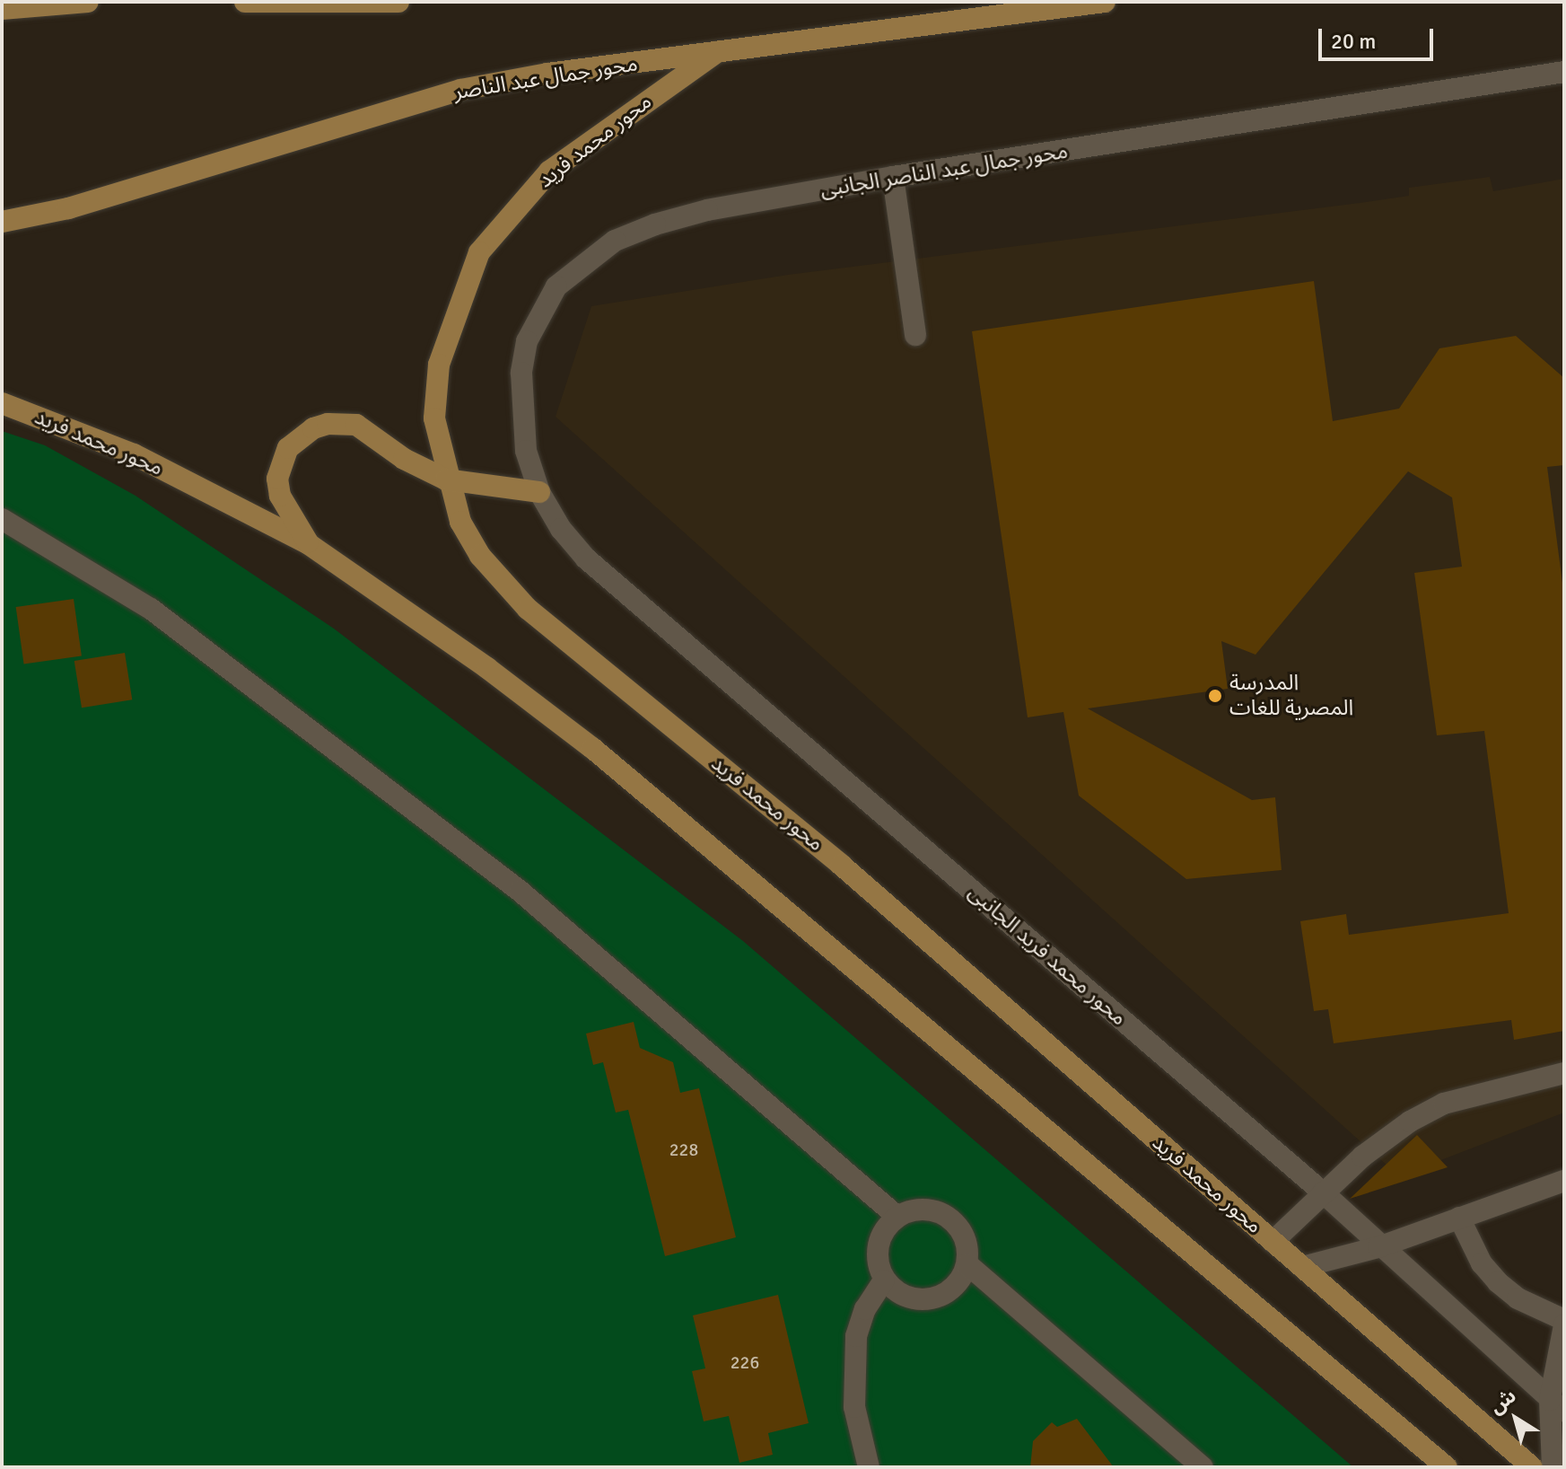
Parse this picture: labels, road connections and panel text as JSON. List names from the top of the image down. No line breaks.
{"streets":{"main road":["محور جمال عبد الناصر","محور محمد فريد"],"street":["محور جمال عبد الناصر الجانبى","محور محمد فريد الجانبى"]},"crossings":[["محور جمال عبد الناصر","محور محمد فريد"],["محور جمال عبد الناصر الجانبى","محور محمد فريد الجانبى"]],"places":["المدرسة المصرية للغات"],"house_numbers":["228","226"],"scale_bar":"20 m","north":"top left"}
